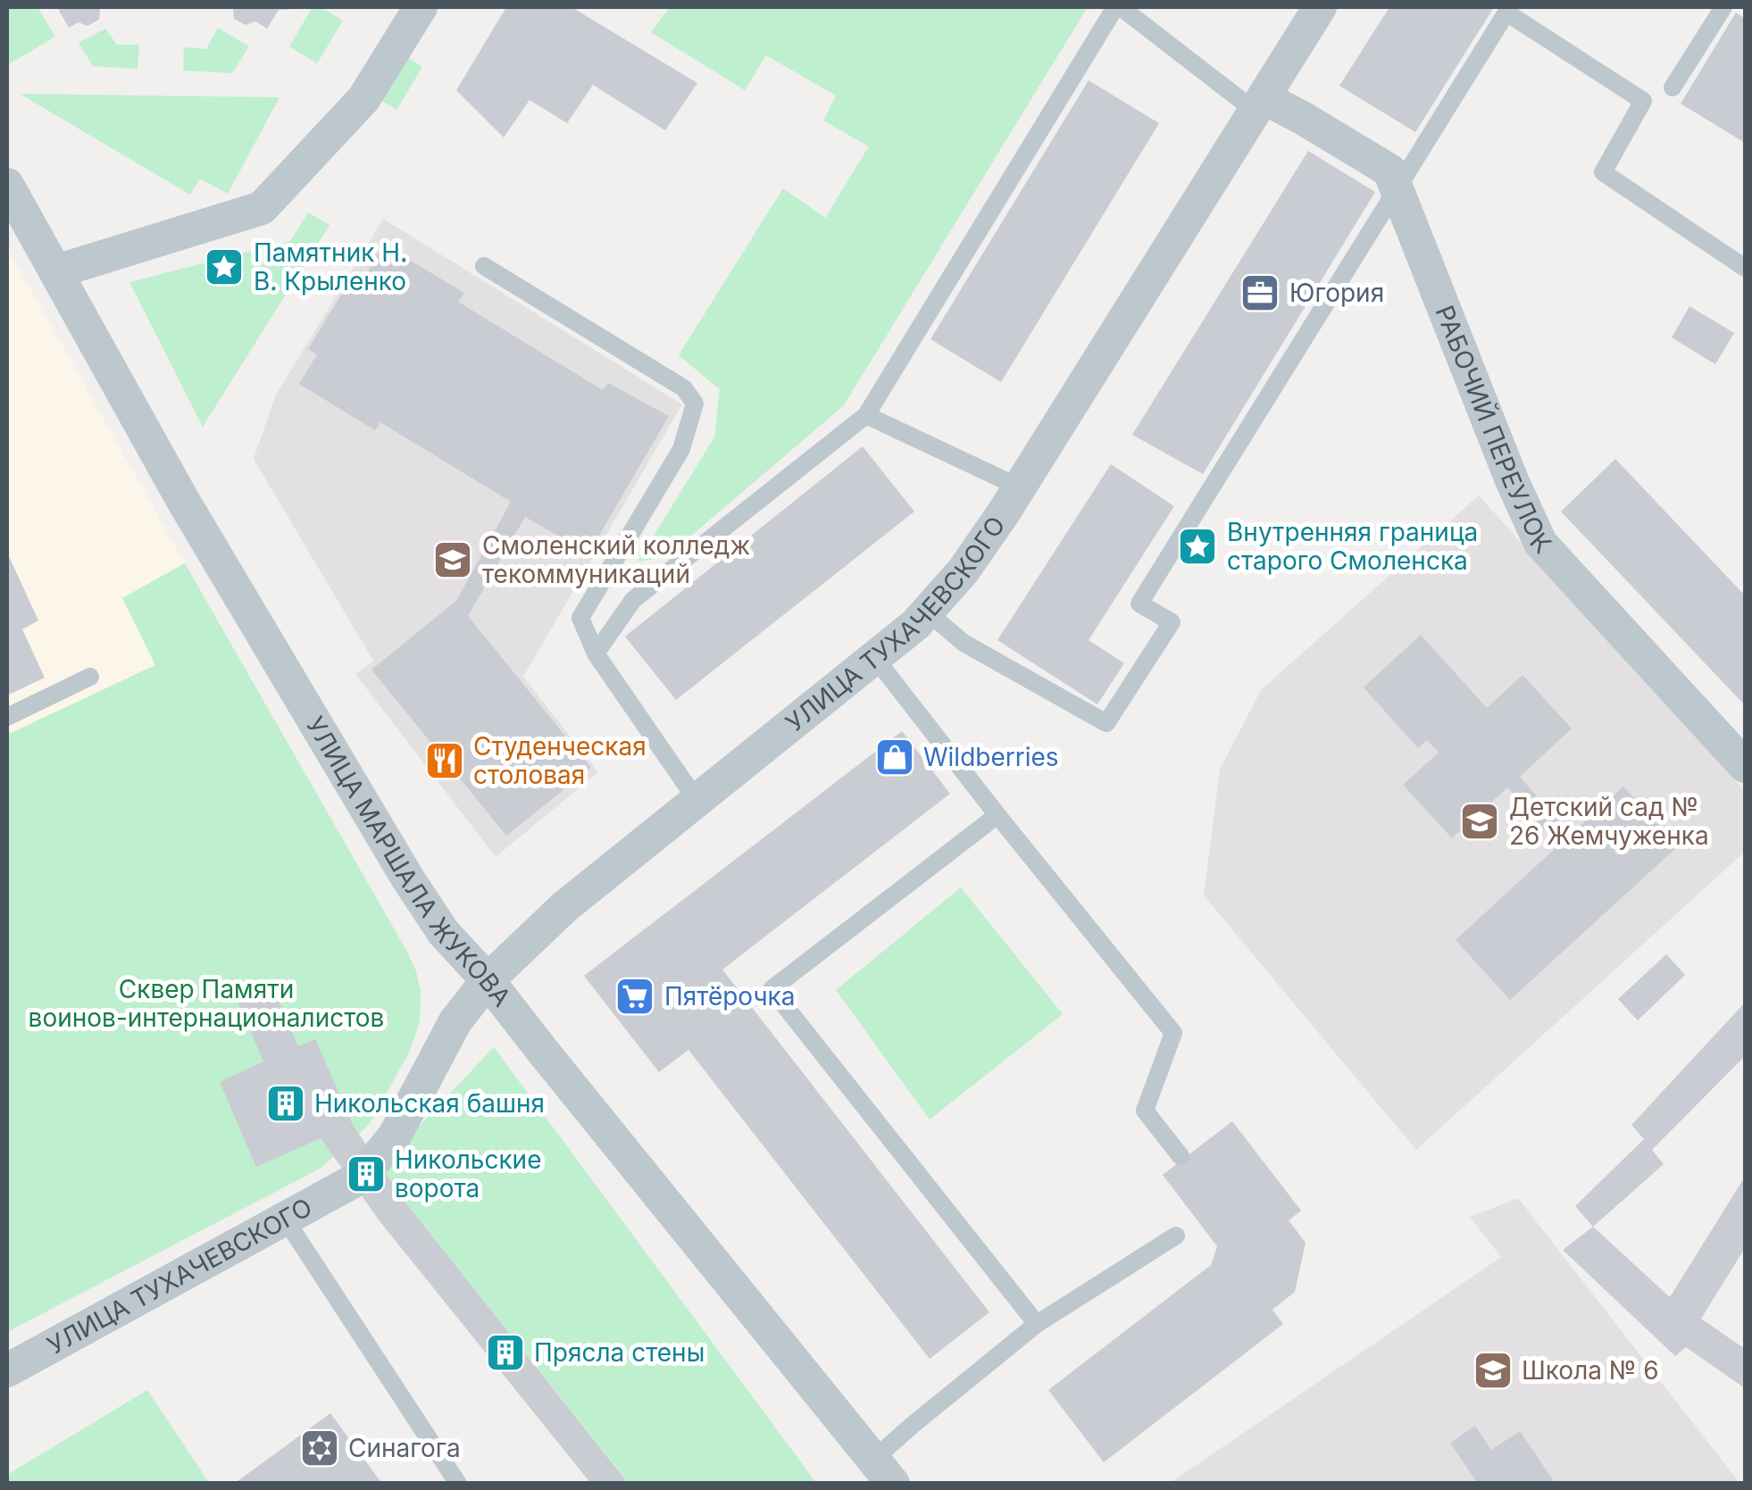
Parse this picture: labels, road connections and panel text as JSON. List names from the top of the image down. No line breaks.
{"streets":{"street":["РАБОЧИЙ ПЕРЕУЛОК","УЛИЦА ТУХАЧЕВСКОГО","УЛИЦА МАРШАЛА ЖУКОВА"]},"crossings":[["РАБОЧИЙ ПЕРЕУЛОК","УЛИЦА ТУХАЧЕВСКОГО"],["УЛИЦА ТУХАЧЕВСКОГО","УЛИЦА МАРШАЛА ЖУКОВА"]],"parks":["Cквер Памяти воинов-интернационалистов"],"places":{"place":["Памятник Н. В. Крыленко","Внутренняя граница старого Смоленска"],"office":["Югория"],"school or university":["Смоленский колледж текоммуникаций","Детский сад № 26 Жемчуженка","Школа № 6"],"shop":["Wildberries"],"restaurant":["Студенческая столовая"],"supermarket":["Пятёрочка"],"building":["Никольская башня","Никольские ворота","Прясла стены"],"synagogue":["Синагога"]}}
